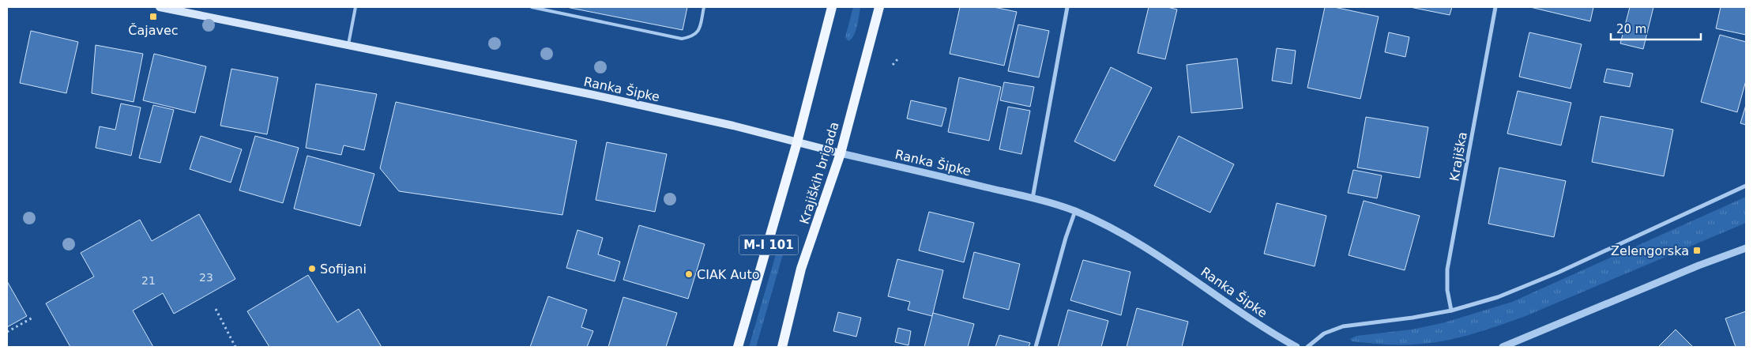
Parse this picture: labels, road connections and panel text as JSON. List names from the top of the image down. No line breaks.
{"streets":{"main road":["Ranka Šipke","Krajiških brigada","M-I 101"],"street":["Krajiška"]},"crossings":[["Ranka Šipke","Krajiških brigada"],["Ranka Šipke","M-I 101"]],"places":{"transit":["Čajavec","Zelengorska"],"other":["Sofijani","CIAK Auto"]},"house_numbers":["23","21"],"scale_bar":"20 m"}
